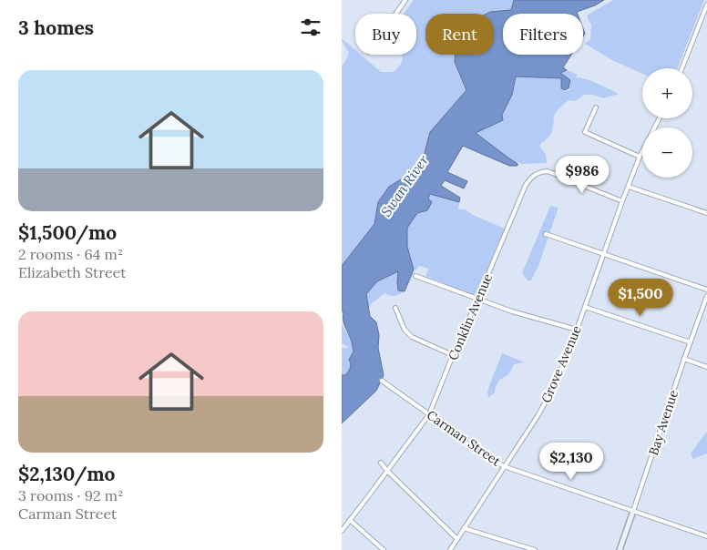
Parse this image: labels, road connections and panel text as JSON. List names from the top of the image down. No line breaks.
{"streets":{"street":["Conklin Avenue","Grove Avenue","Bay Avenue","Carman Street"]},"crossings":[["Conklin Avenue","Grove Avenue"],["Conklin Avenue","Carman Street"],["Grove Avenue","Carman Street"],["Bay Avenue","Carman Street"]],"water":["Swan River"],"page":{"heading":"3 homes","chip":["Buy","Rent","Filters"],"list":[{"name":"$1,500/mo","note":"2 rooms · 64 m² · Elizabeth Street"},{"name":"$2,130/mo","note":"3 rooms · 92 m² · Carman Street"}],"map_buttons":["+","−"],"price":["$986","$1,500","$2,130"]}}
